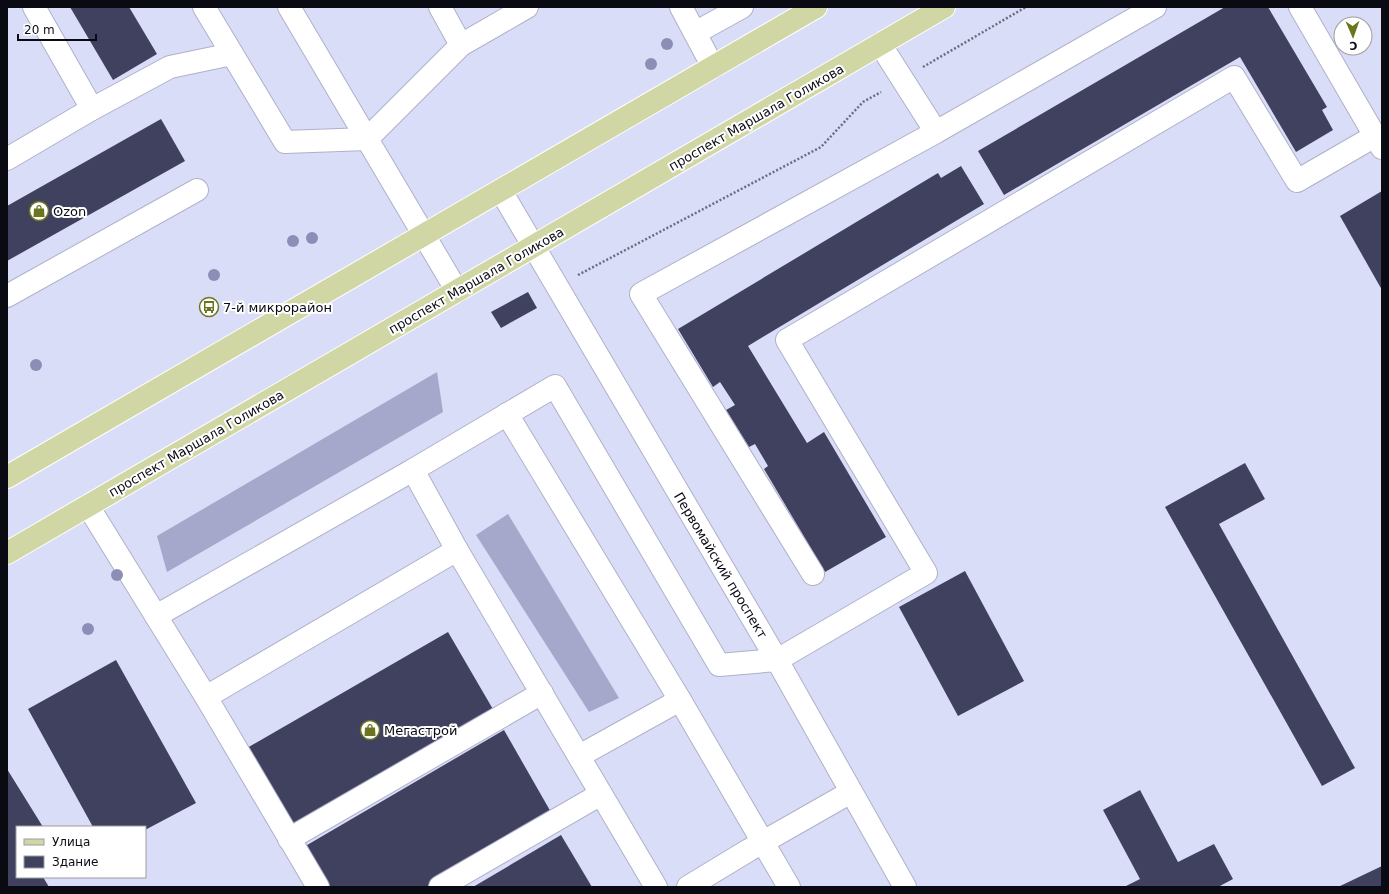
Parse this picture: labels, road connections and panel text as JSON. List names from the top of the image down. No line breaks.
{"streets":{"main road":["проспект Маршала Голикова"],"street":["Первомайский проспект"]},"crossings":[["проспект Маршала Голикова","Первомайский проспект"]],"places":{"shop":["Ozon","Мегастрой"],"bus stop":["7-й микрорайон"]},"legend":["Улица","Здание"],"scale_bar":"20 m","north":"bottom"}
